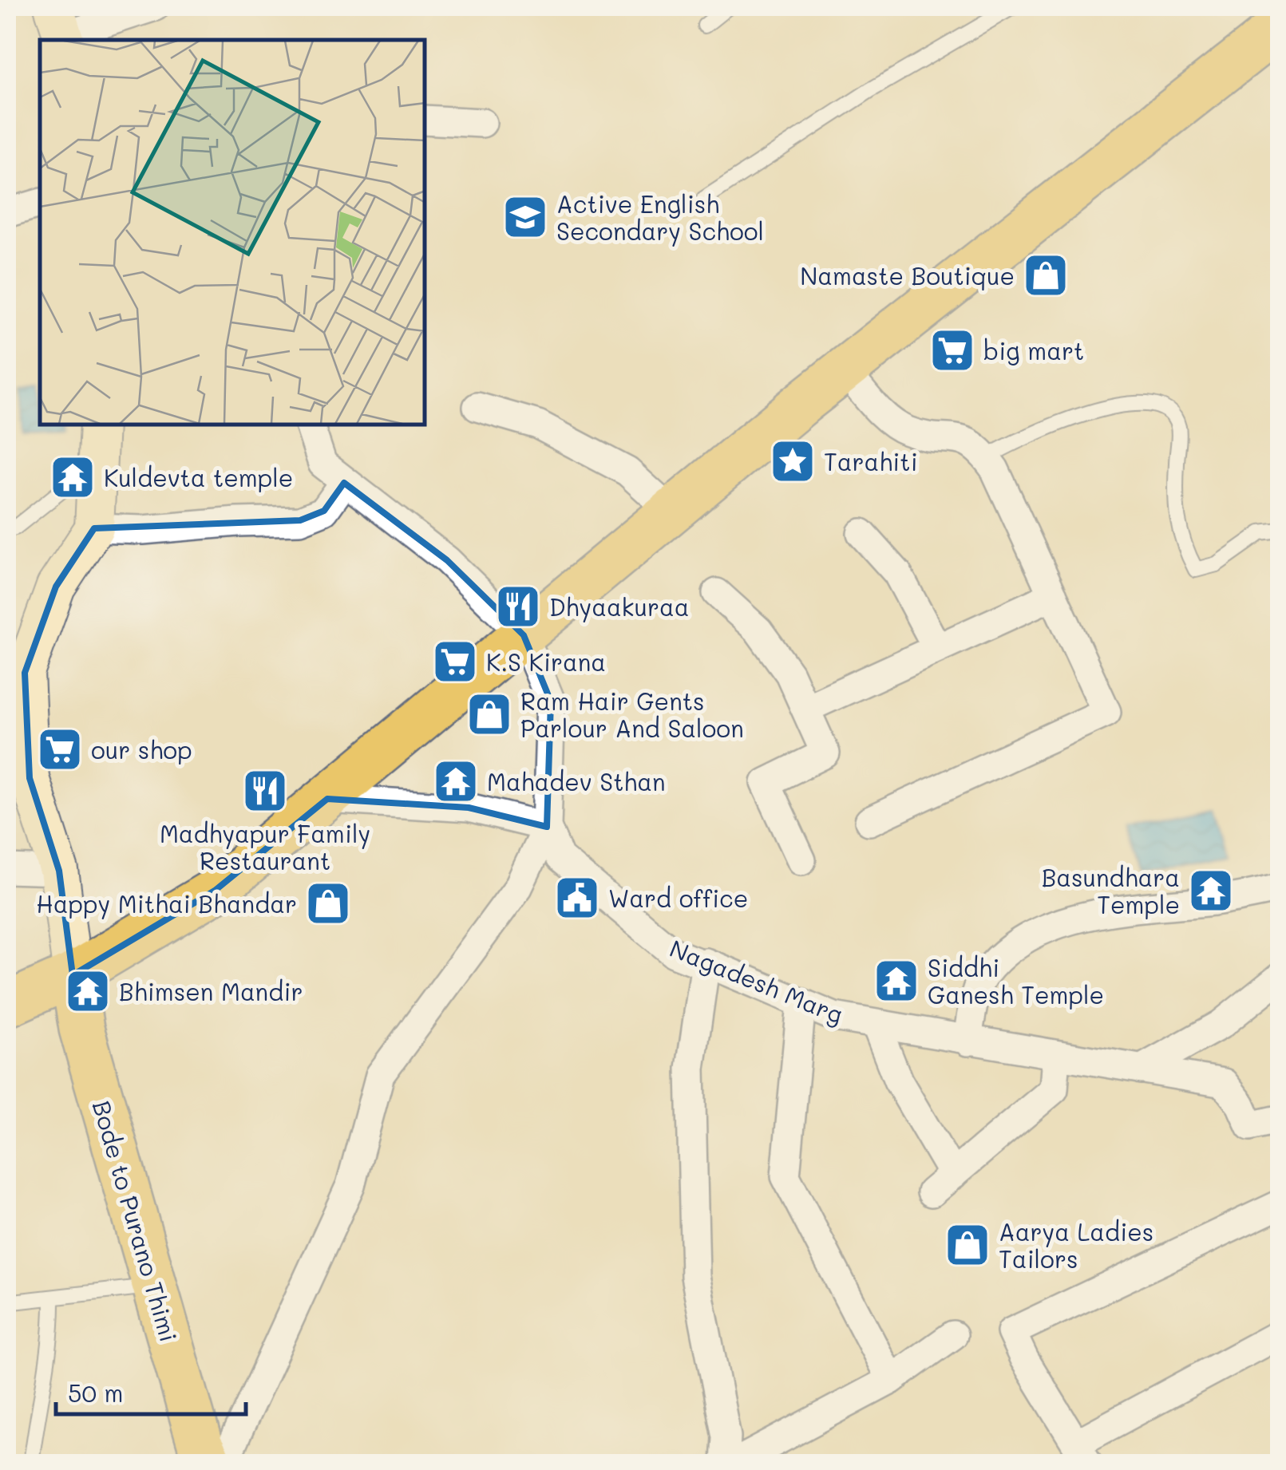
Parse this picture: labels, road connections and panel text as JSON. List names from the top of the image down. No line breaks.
{"streets":{"main road":["Bode to Purano Thimi"],"street":["Nagadesh Marg"]},"places":{"school or university":["Active English Secondary School"],"shop":["Namaste Boutique","Ram Hair Gents Parlour And Saloon","Happy Mithai Bhandar","Aarya Ladies Tailors"],"supermarket":["big mart","K.S Kirana","our shop"],"place":["Tarahiti"],"temple":["Kuldevta temple","Mahadev Sthan","Basundhara Temple","Siddhi Ganesh Temple","Bhimsen Mandir"],"restaurant":["Dhyaakuraa","Madhyapur Family Restaurant"],"public building":["Ward office"]},"scale_bar":"50 m"}
